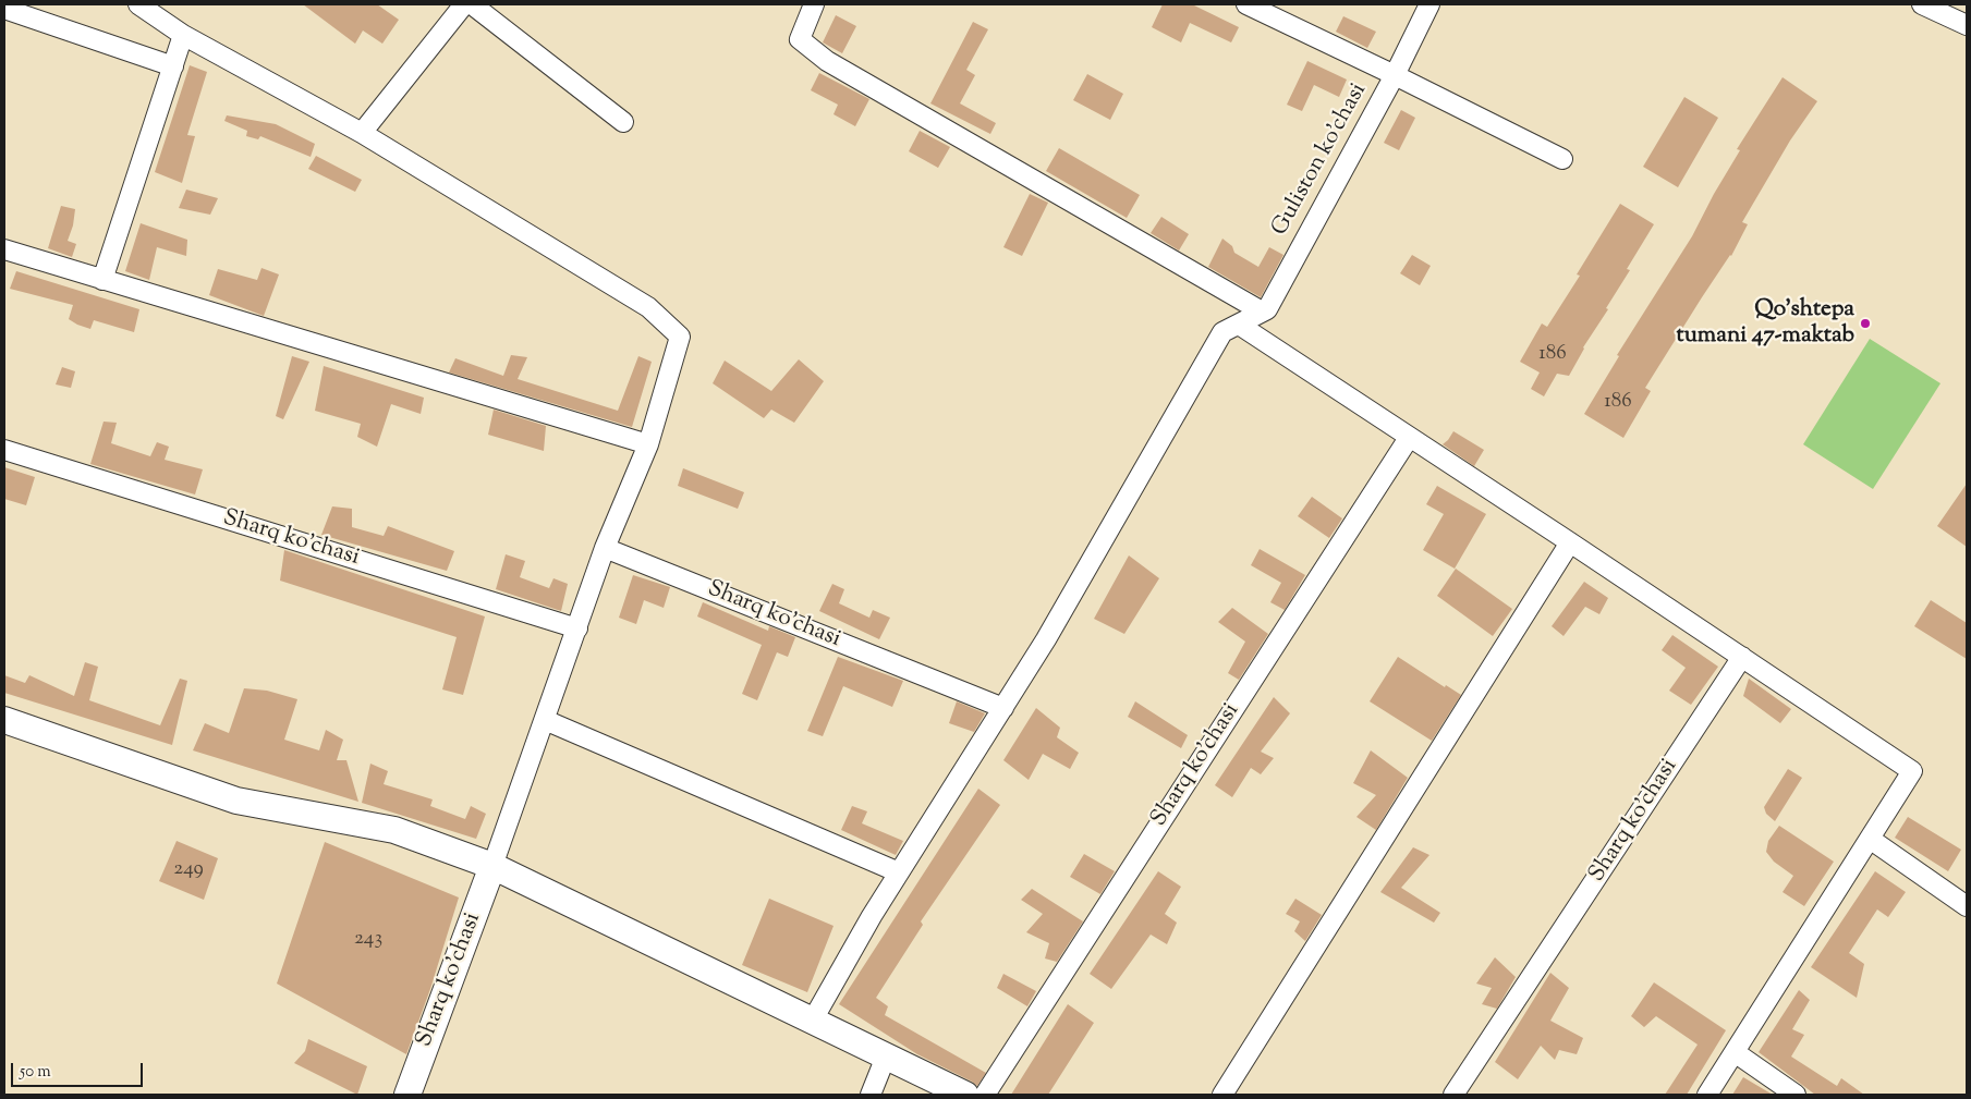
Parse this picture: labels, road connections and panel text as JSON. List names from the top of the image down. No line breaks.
{"streets":{"main road":["Sharq ko'chasi"],"street":["Guliston ko'chasi"]},"crossings":[["Guliston ko'chasi","Sharq ko'chasi"]],"places":["Qo'shtepa tumani 47-maktab"],"house_numbers":["186","186","249","243"],"scale_bar":"50 m"}
